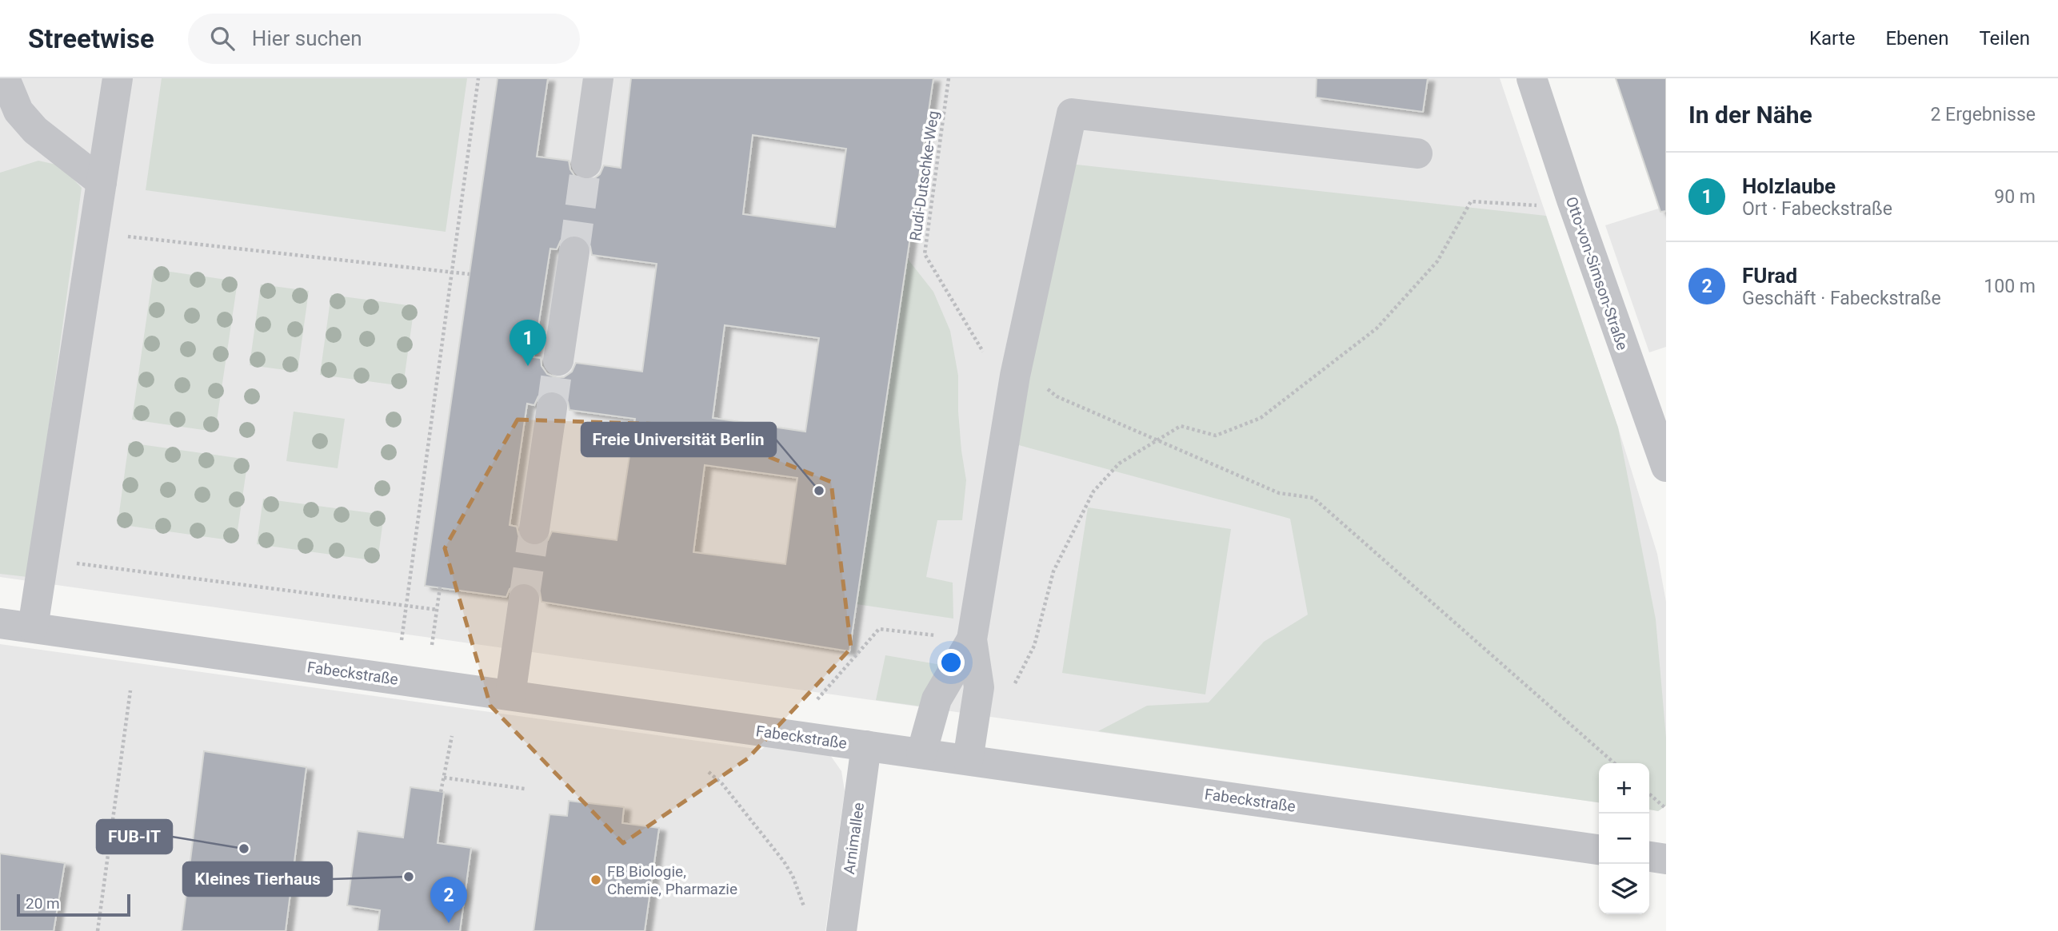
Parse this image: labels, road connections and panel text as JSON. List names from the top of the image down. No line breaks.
{"streets":{"street":["Otto-von-Simson-Straße","Fabeckstraße","Arnimallee"],"path":["Rudi-Dutschke-Weg"]},"crossings":[["Fabeckstraße","Arnimallee"]],"places":["Freie Universität Berlin","FUB-IT","Kleines Tierhaus","FB Biologie, Chemie, Pharmazie"],"scale_bar":"20 m","page":{"header":"Streetwise","search":"Hier suchen","nav":["Karte","Ebenen","Teilen"],"heading":["In der Nähe","2 Ergebnisse"],"list":[{"mark":"1","name":"Holzlaube","note":"Ort · Fabeckstraße","value":"90 m"},{"mark":"2","name":"FUrad","note":"Geschäft · Fabeckstraße","value":"100 m"}],"pins":["1","2"],"map_buttons":["+","−"],"scale":"20 m"}}
